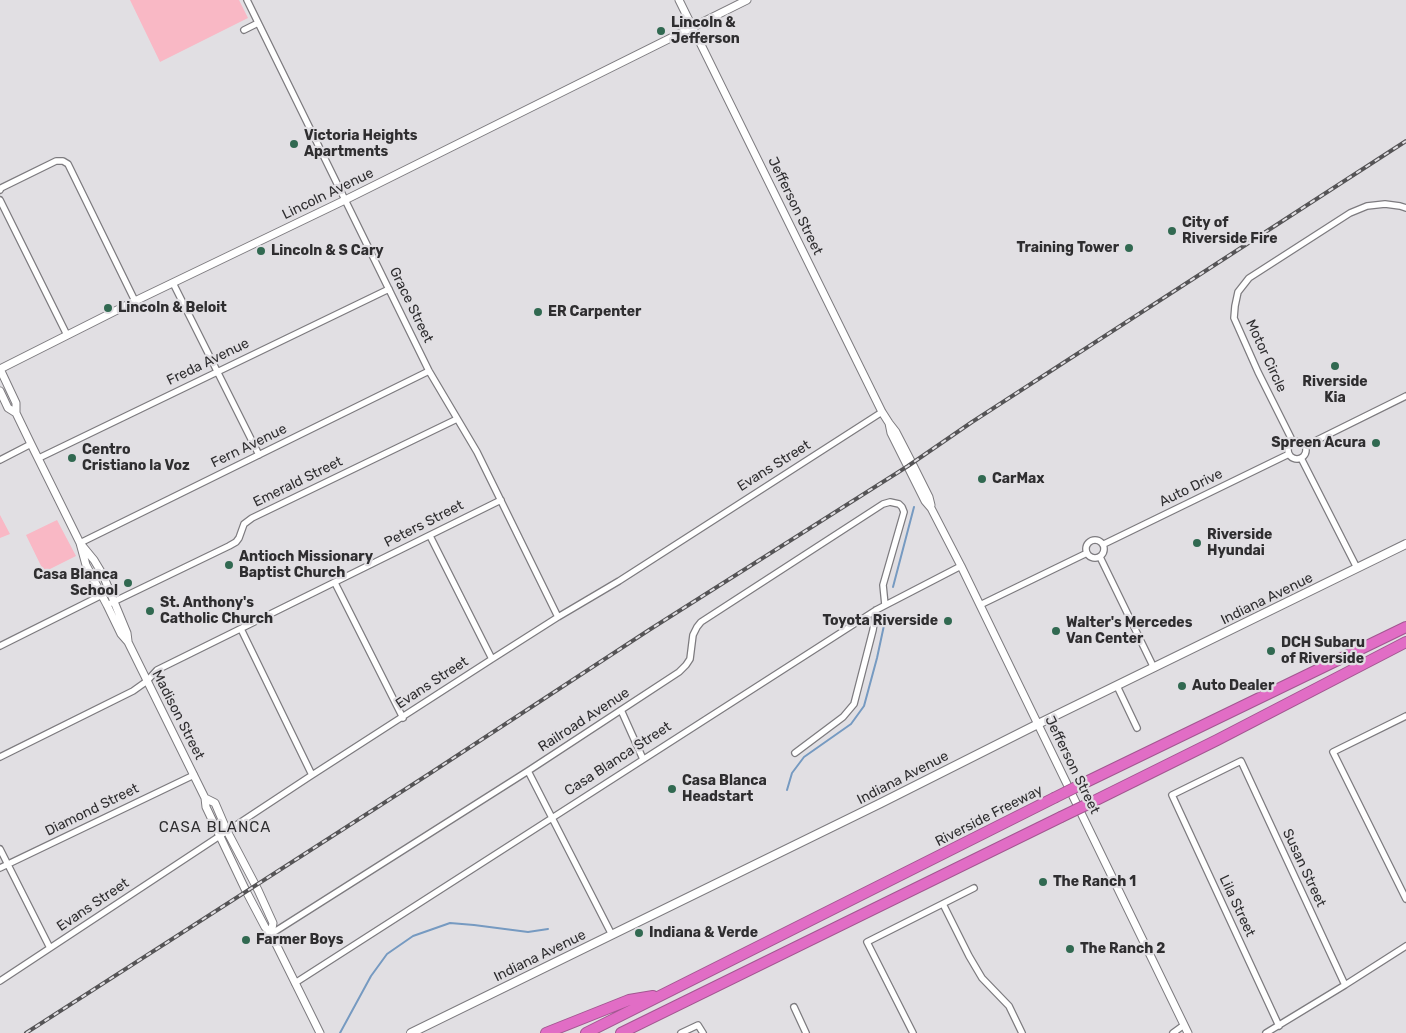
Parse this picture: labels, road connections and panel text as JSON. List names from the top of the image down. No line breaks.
{"streets":{"highway":["Riverside Freeway"],"main road":["Indiana Avenue"],"street":["Lincoln Avenue","Jefferson Street","Grace Street","Motor Circle","Freda Avenue","Fern Avenue","Evans Street","Emerald Street","Auto Drive","Peters Street","Madison Street","Railroad Avenue","Casa Blanca Street","Diamond Street","Susan Street","Lila Street"]},"crossings":[["Lincoln Avenue","Jefferson Street"],["Lincoln Avenue","Grace Street"],["Lincoln Avenue","Madison Street"],["Jefferson Street","Evans Street"],["Jefferson Street","Auto Drive"],["Jefferson Street","Indiana Avenue"],["Jefferson Street","Casa Blanca Street"],["Grace Street","Freda Avenue"],["Grace Street","Fern Avenue"],["Grace Street","Evans Street"],["Grace Street","Emerald Street"],["Grace Street","Peters Street"],["Motor Circle","Auto Drive"],["Freda Avenue","Madison Street"],["Fern Avenue","Madison Street"],["Evans Street","Madison Street"],["Emerald Street","Madison Street"],["Peters Street","Madison Street"],["Madison Street","Railroad Avenue"],["Madison Street","Casa Blanca Street"],["Madison Street","Diamond Street"],["Railroad Avenue","Casa Blanca Street"],["Susan Street","Lila Street"]],"districts":["CASA BLANCA"],"places":["Lincoln & Jefferson","Victoria Heights Apartments","City of Riverside Fire","Training Tower","Lincoln & S Cary","Lincoln & Beloit","ER Carpenter","Riverside Kia","Spreen Acura","Centro Cristiano la Voz","CarMax","Riverside Hyundai","Antioch Missionary Baptist Church","Casa Blanca School","St. Anthony's Catholic Church","Toyota Riverside","Walter's Mercedes Van Center","DCH Subaru of Riverside","Auto Dealer","Casa Blanca Headstart","The Ranch 1","Indiana & Verde","Farmer Boys","The Ranch 2"]}
